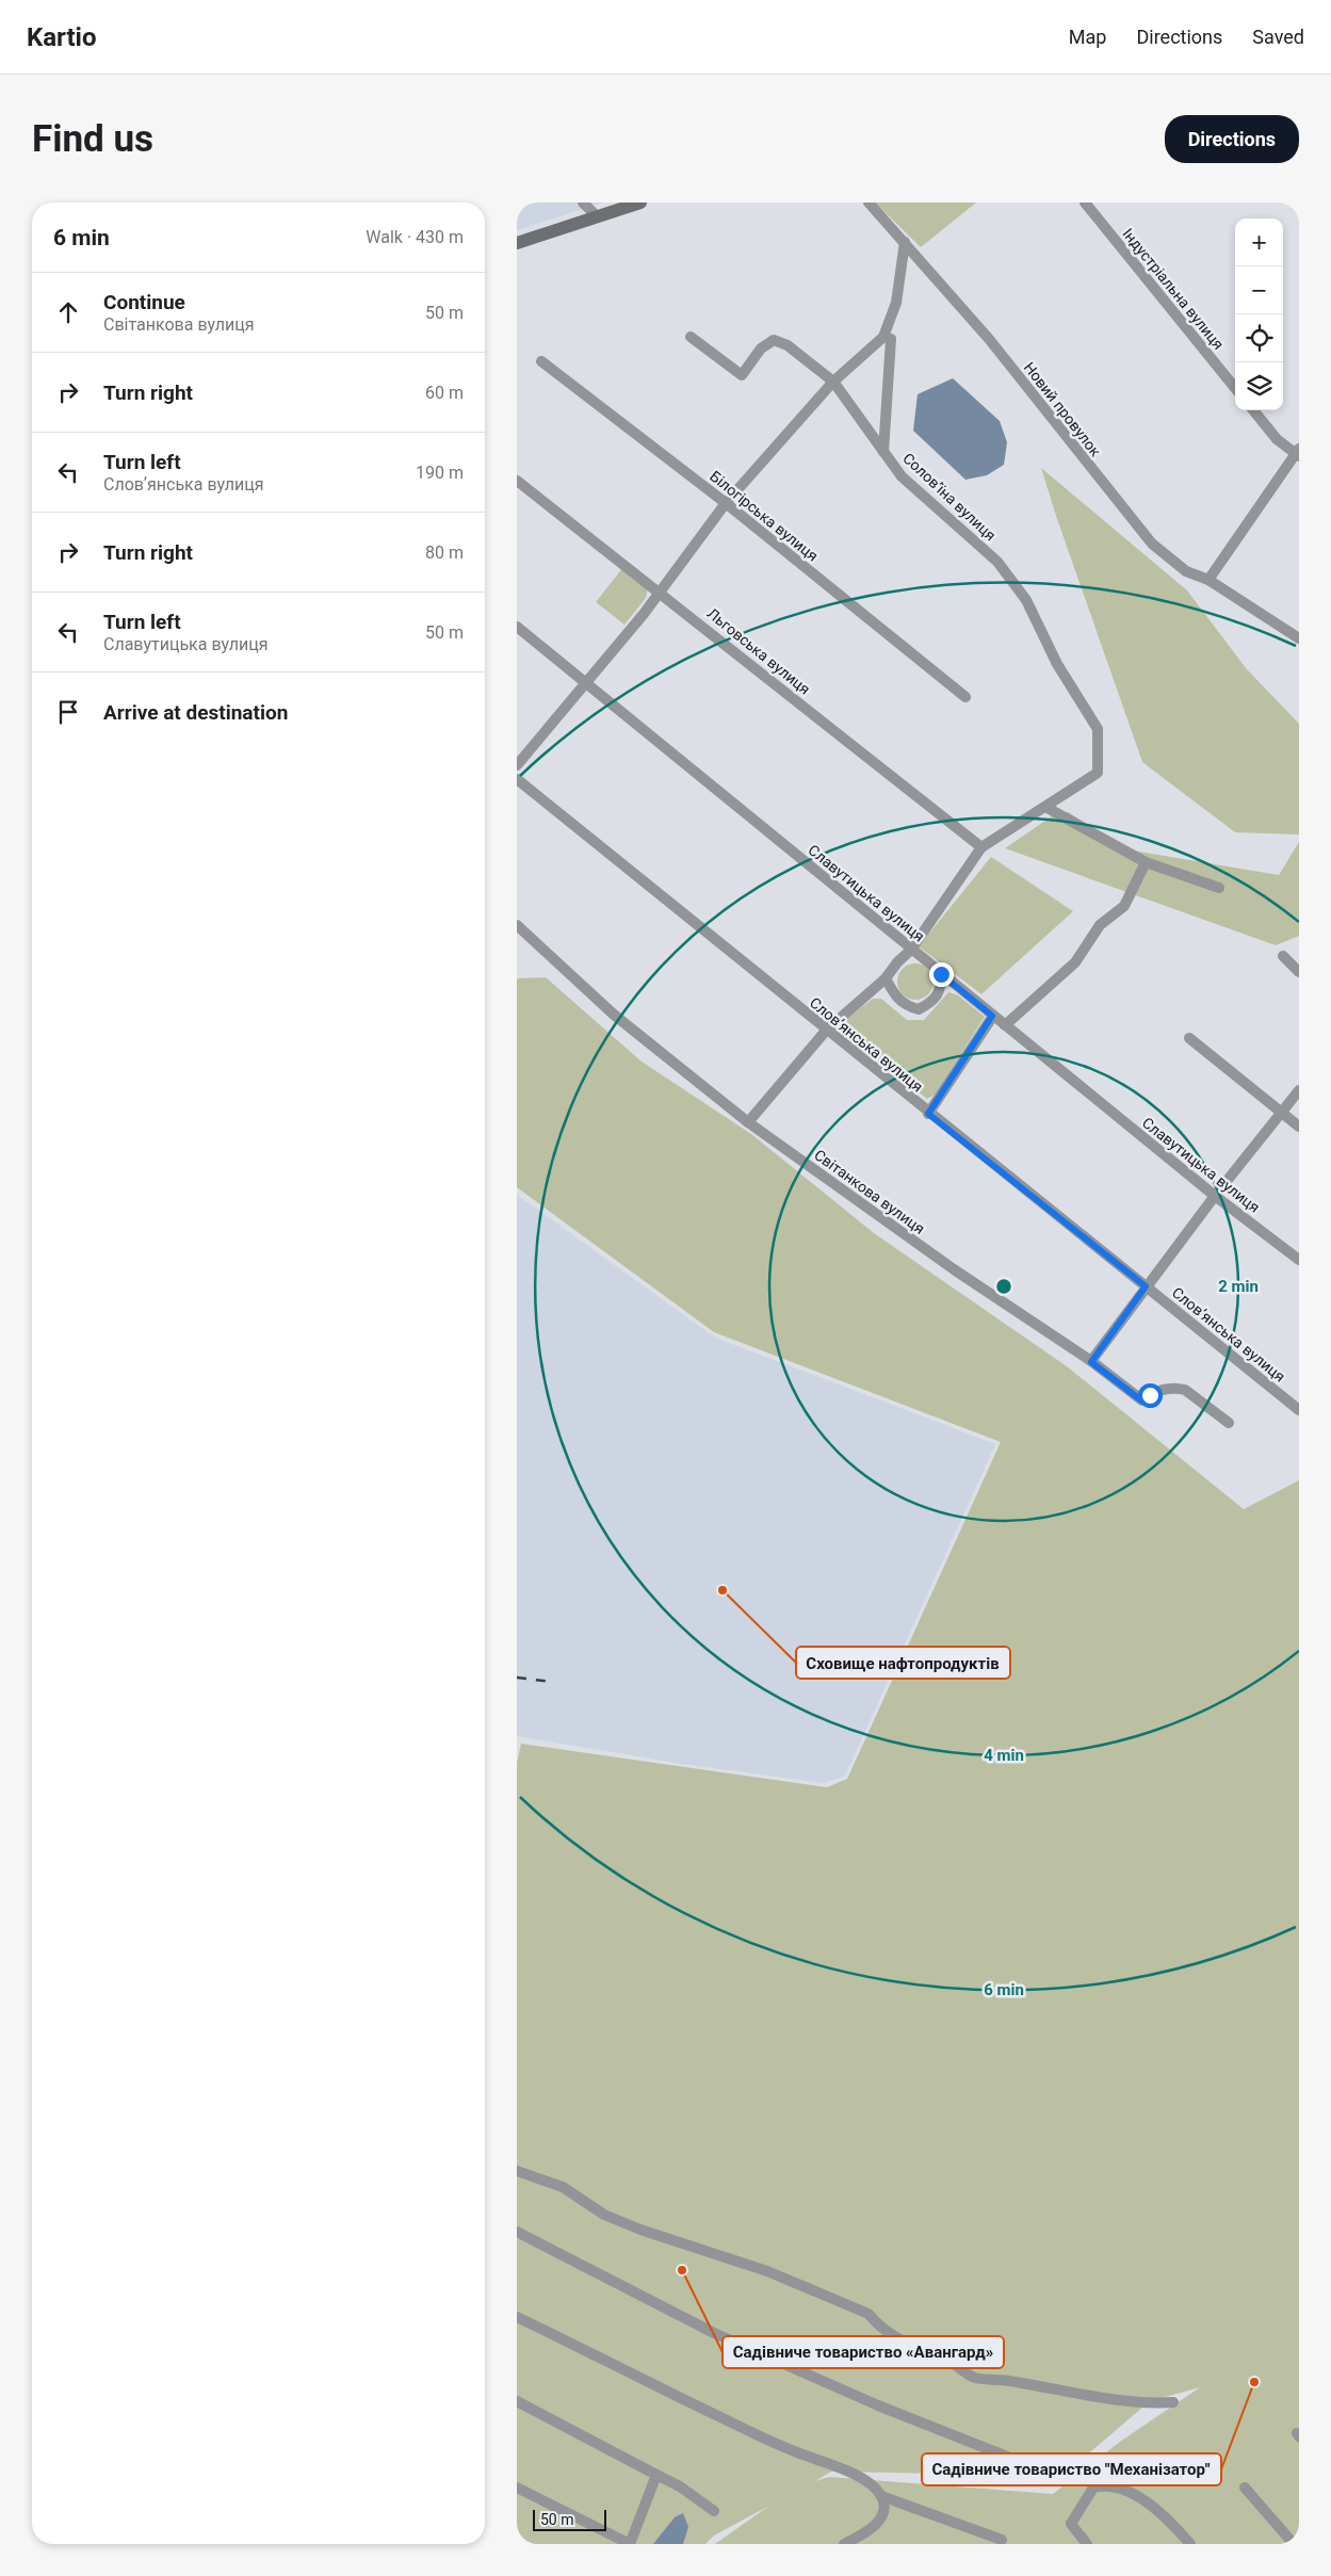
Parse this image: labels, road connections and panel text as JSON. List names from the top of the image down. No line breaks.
{"streets":{"street":["Індустріальна вулиця","Новий провулок","Соловʼїна вулиця","Білогірська вулиця","Льговська вулиця","Славутицька вулиця","Словʼянська вулиця","Світанкова вулиця"]},"places":["Сховище нафтопродуктів","Садівниче товариство «Авангард»","Садівниче товариство \"Механізатор\""],"scale_bar":"50 m","page":{"header":"Kartio","nav":["Map","Directions","Saved"],"buttons":"Directions","title":"Find us","heading":["6 min","Walk · 430 m"],"map_buttons":["+","−"],"list":[["Continue","Світанкова вулиця","50 m"],["Turn right","60 m"],["Turn left","Словʼянська вулиця","190 m"],["Turn right","80 m"],["Turn left","Славутицька вулиця","50 m"],"Arrive at destination"],"scale":"50 m"},"rings":["2 min","4 min","6 min"]}
